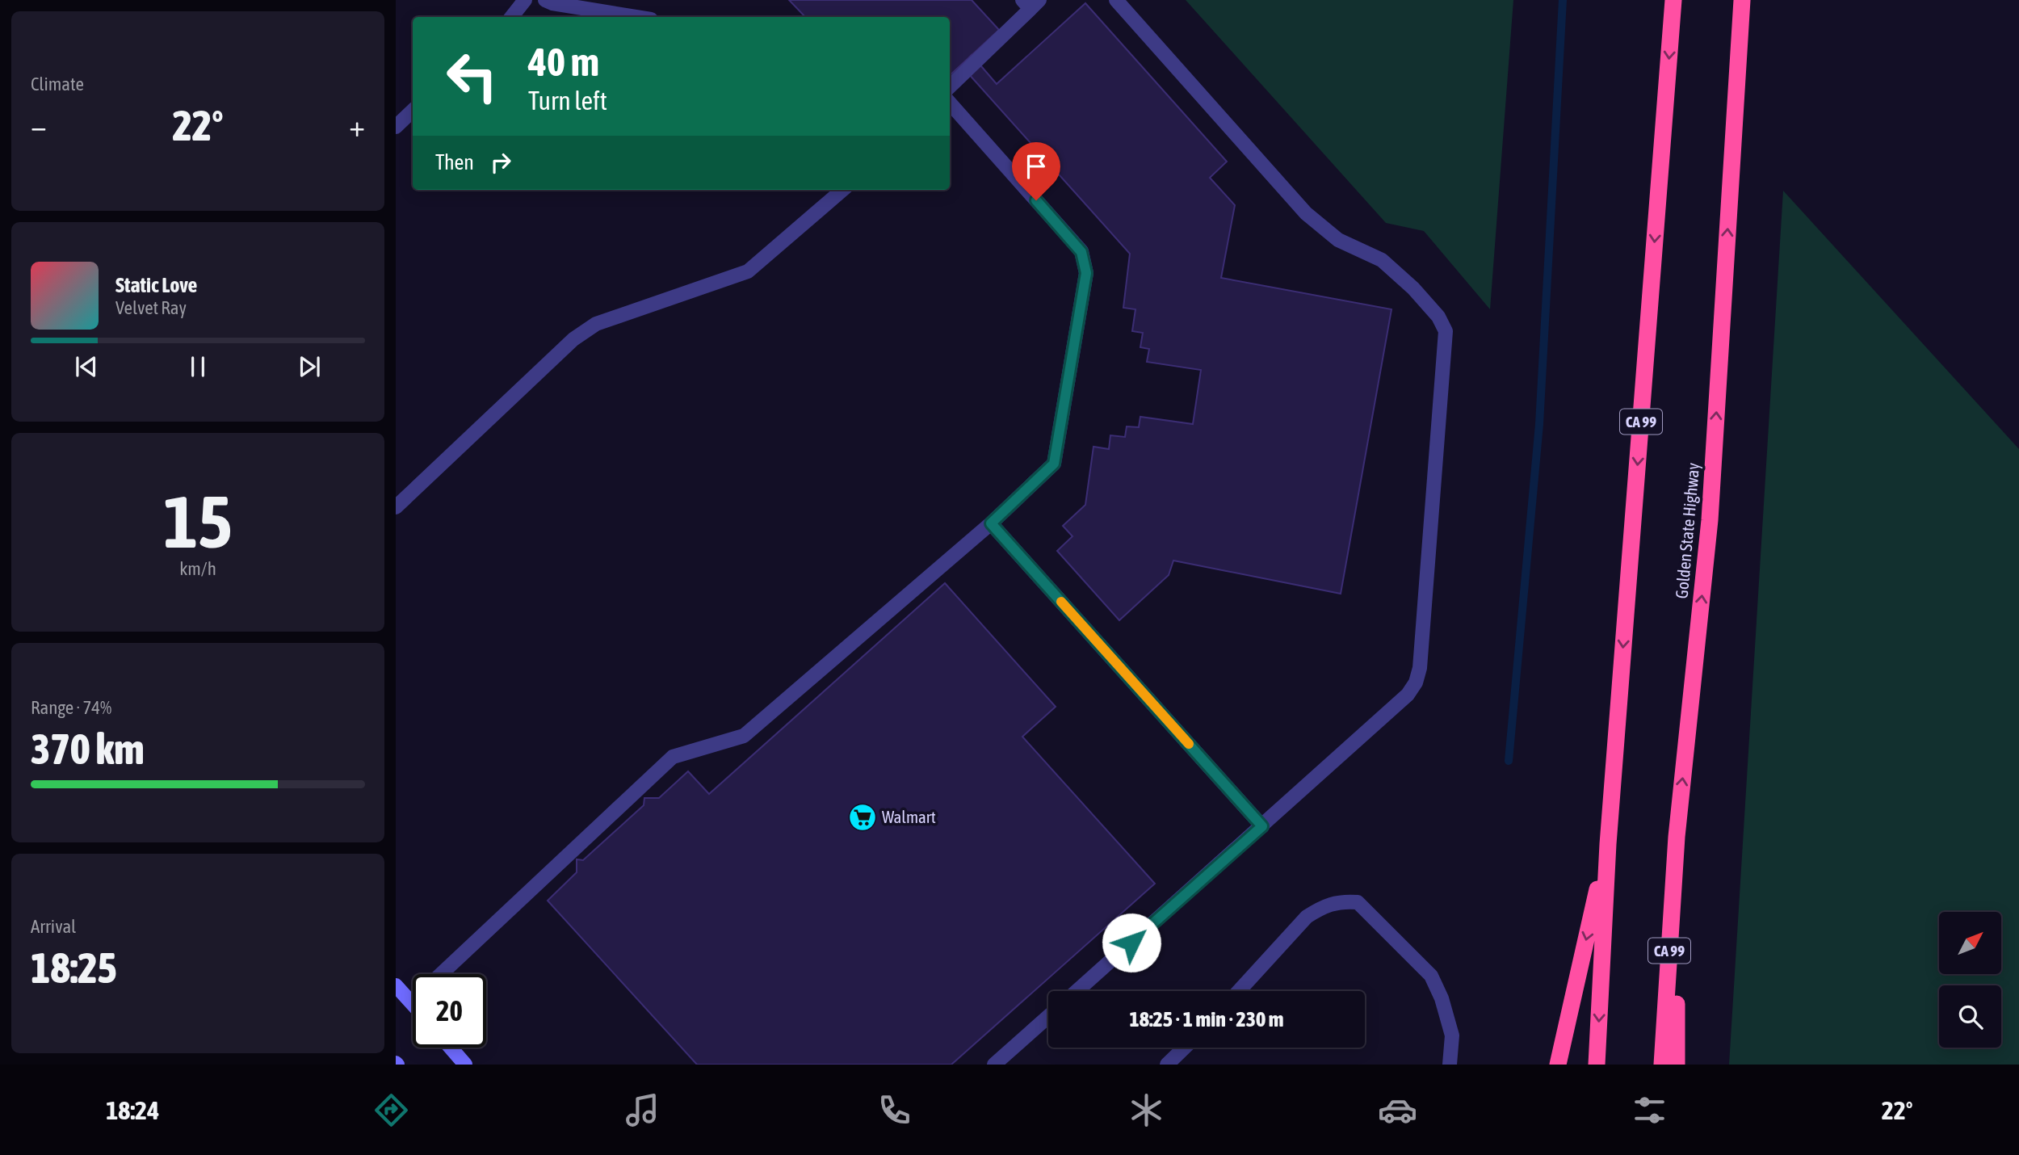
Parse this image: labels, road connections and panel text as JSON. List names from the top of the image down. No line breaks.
{"streets":{"highway":["CA 99","Golden State Highway"]},"places":{"supermarket":["Walmart"]},"north":"top right","page":{"tile":["Climate",["15","km/h"],["Range · 74%","370 km"],["Arrival","18:25"]],"turn":["40 m","Turn left"],"heat":["−","22°","+"],"then":"Then","song":["Static Love","Velvet Ray"],"limit":"20","trip":"18:25 · 1 min · 230 m","tabs":["18:24","22°"]}}
